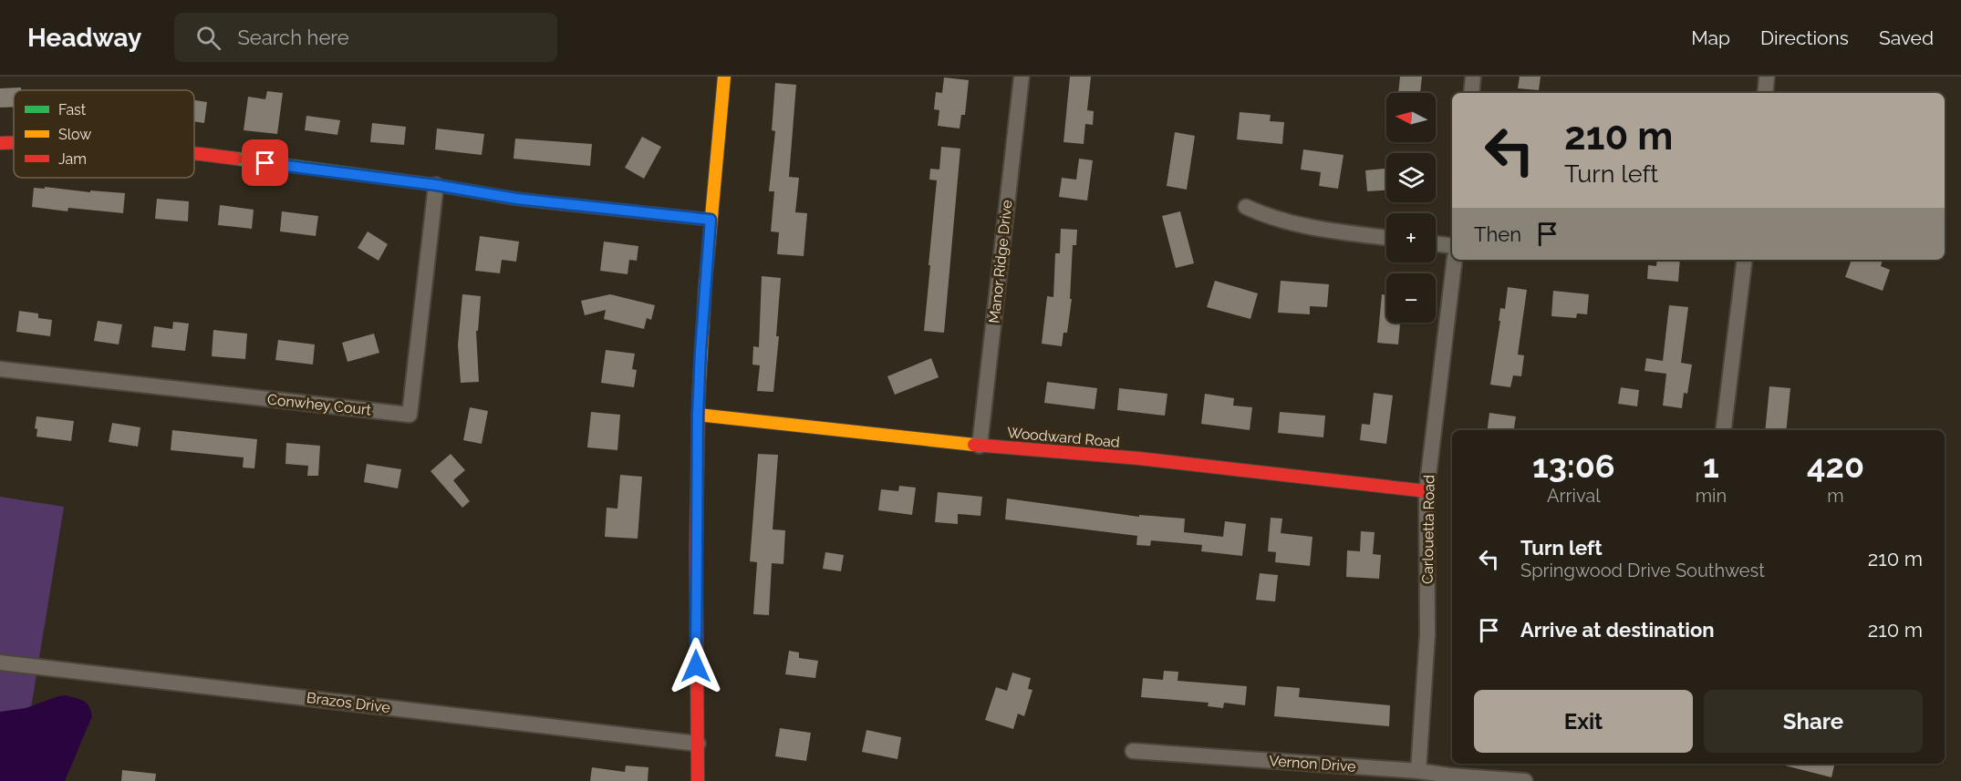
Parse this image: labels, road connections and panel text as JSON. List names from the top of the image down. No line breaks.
{"streets":{"street":["Manor Ridge Drive","Conwhey Court","Woodward Road","Carlouetta Road","Brazos Drive","Vernon Drive"]},"crossings":[["Manor Ridge Drive","Woodward Road"],["Woodward Road","Carlouetta Road"],["Carlouetta Road","Vernon Drive"]],"legend":["Fast","Slow","Jam"],"north":"left","page":{"header":"Headway","search":"Search here","nav":["Map","Directions","Saved"],"map_buttons":["+","−"],"turn":["210 m","Turn left"],"then":"Then","eta":["13:06","Arrival","1","min","420","m"],"list":[{"name":"Turn left","note":"Springwood Drive Southwest","value":"210 m"},{"name":"Arrive at destination","value":"210 m"}],"buttons":["Exit","Share"]}}
